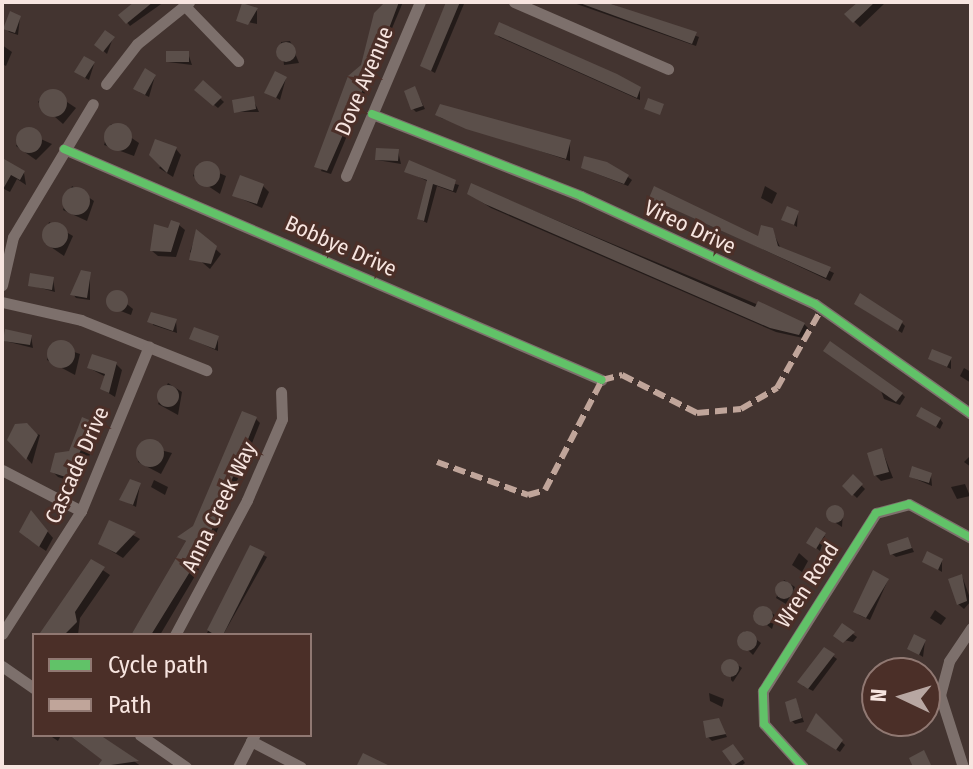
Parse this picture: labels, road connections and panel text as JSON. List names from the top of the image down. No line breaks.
{"streets":{"street":["Dove Avenue","Vireo Drive","Bobbye Drive","Cascade Drive","Anna Creek Way","Wren Road"]},"crossings":[["Dove Avenue","Vireo Drive"]],"legend":["Cycle path","Path"],"north":"left"}
